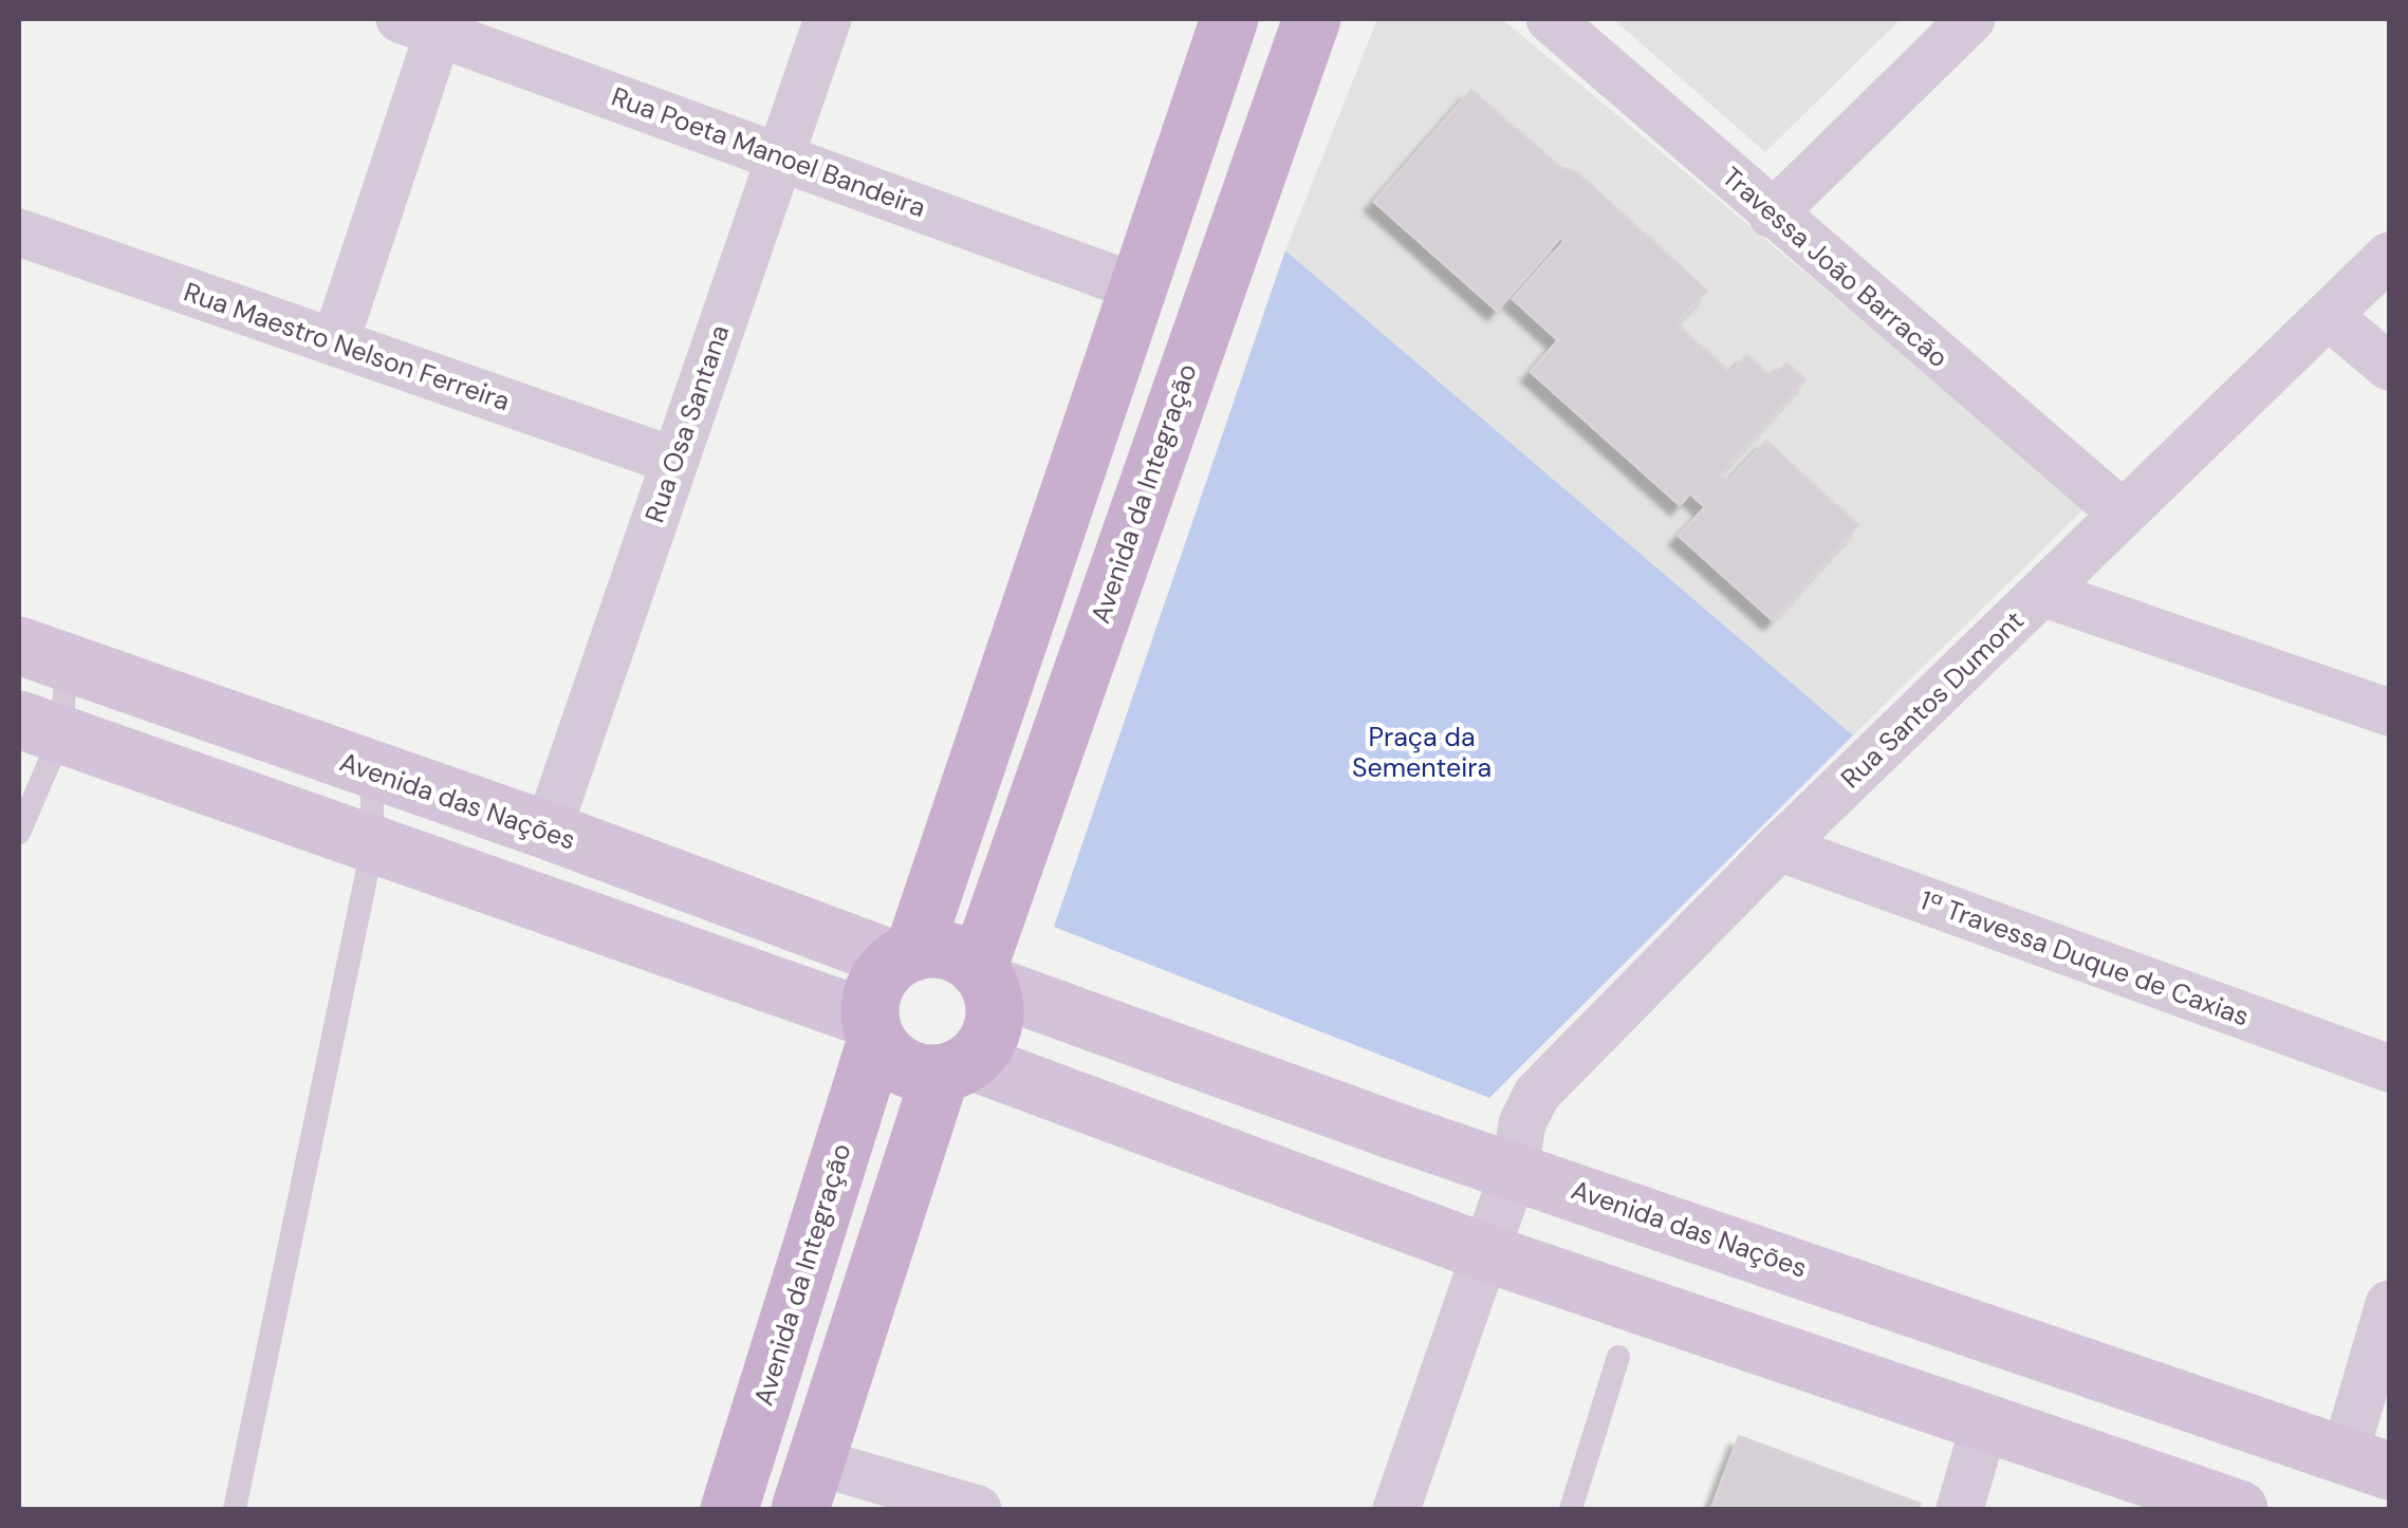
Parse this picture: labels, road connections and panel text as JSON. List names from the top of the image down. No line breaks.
{"streets":{"main road":["Avenida da Integração","Avenida das Nações"],"street":["Rua Poeta Manoel Bandeira","Travessa João Barracão","Rua Maestro Nelson Ferreira","Rua Osa Santana","Rua Santos Dumont","1ª Travessa Duque de Caxias"]},"crossings":[["Rua Poeta Manoel Bandeira","Rua Osa Santana"],["Travessa João Barracão","Rua Santos Dumont"],["Rua Maestro Nelson Ferreira","Rua Osa Santana"],["Rua Osa Santana","Avenida das Nações"],["Avenida da Integração","Avenida das Nações"],["Rua Santos Dumont","Avenida das Nações"],["Rua Santos Dumont","1ª Travessa Duque de Caxias"]],"parks":["Praça da Sementeira"]}
